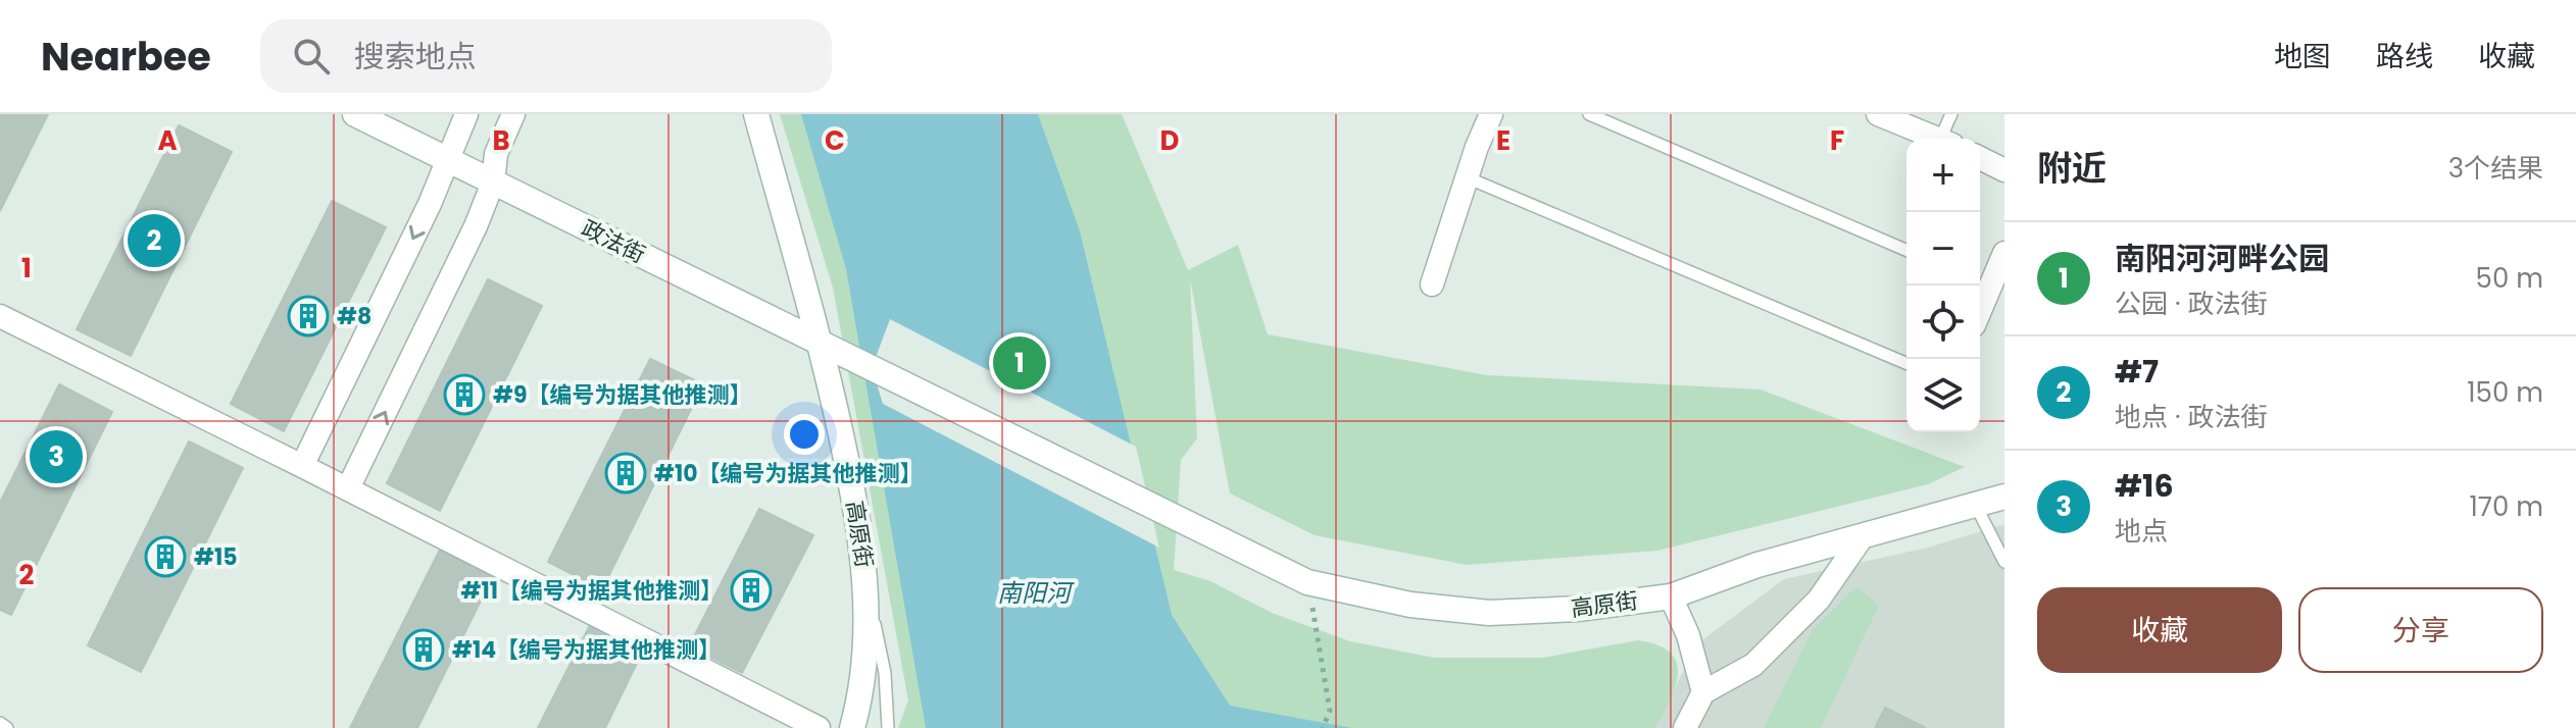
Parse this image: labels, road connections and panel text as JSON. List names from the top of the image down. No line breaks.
{"streets":{"street":["政法街","高原街"]},"crossings":[["政法街","高原街"]],"water":["南阳河"],"places":{"building":["#8","#9【编号为据其他推测】","#10【编号为据其他推测】","#15","#11【编号为据其他推测】","#14【编号为据其他推测】"]},"page":{"header":"Nearbee","search":"搜索地点","nav":["地图","路线","收藏"],"heading":["附近","3个结果"],"map_buttons":["+","−"],"pins":["2","1","3"],"list":[{"mark":"1","name":"南阳河河畔公园","note":"公园 · 政法街","value":"50 m"},{"mark":"2","name":"#7","note":"地点 · 政法街","value":"150 m"},{"mark":"3","name":"#16","note":"地点","value":"170 m"}],"buttons":["收藏","分享"]},"grid":{"columns":["A","B","C","D","E","F"],"rows":["1","2"]}}
